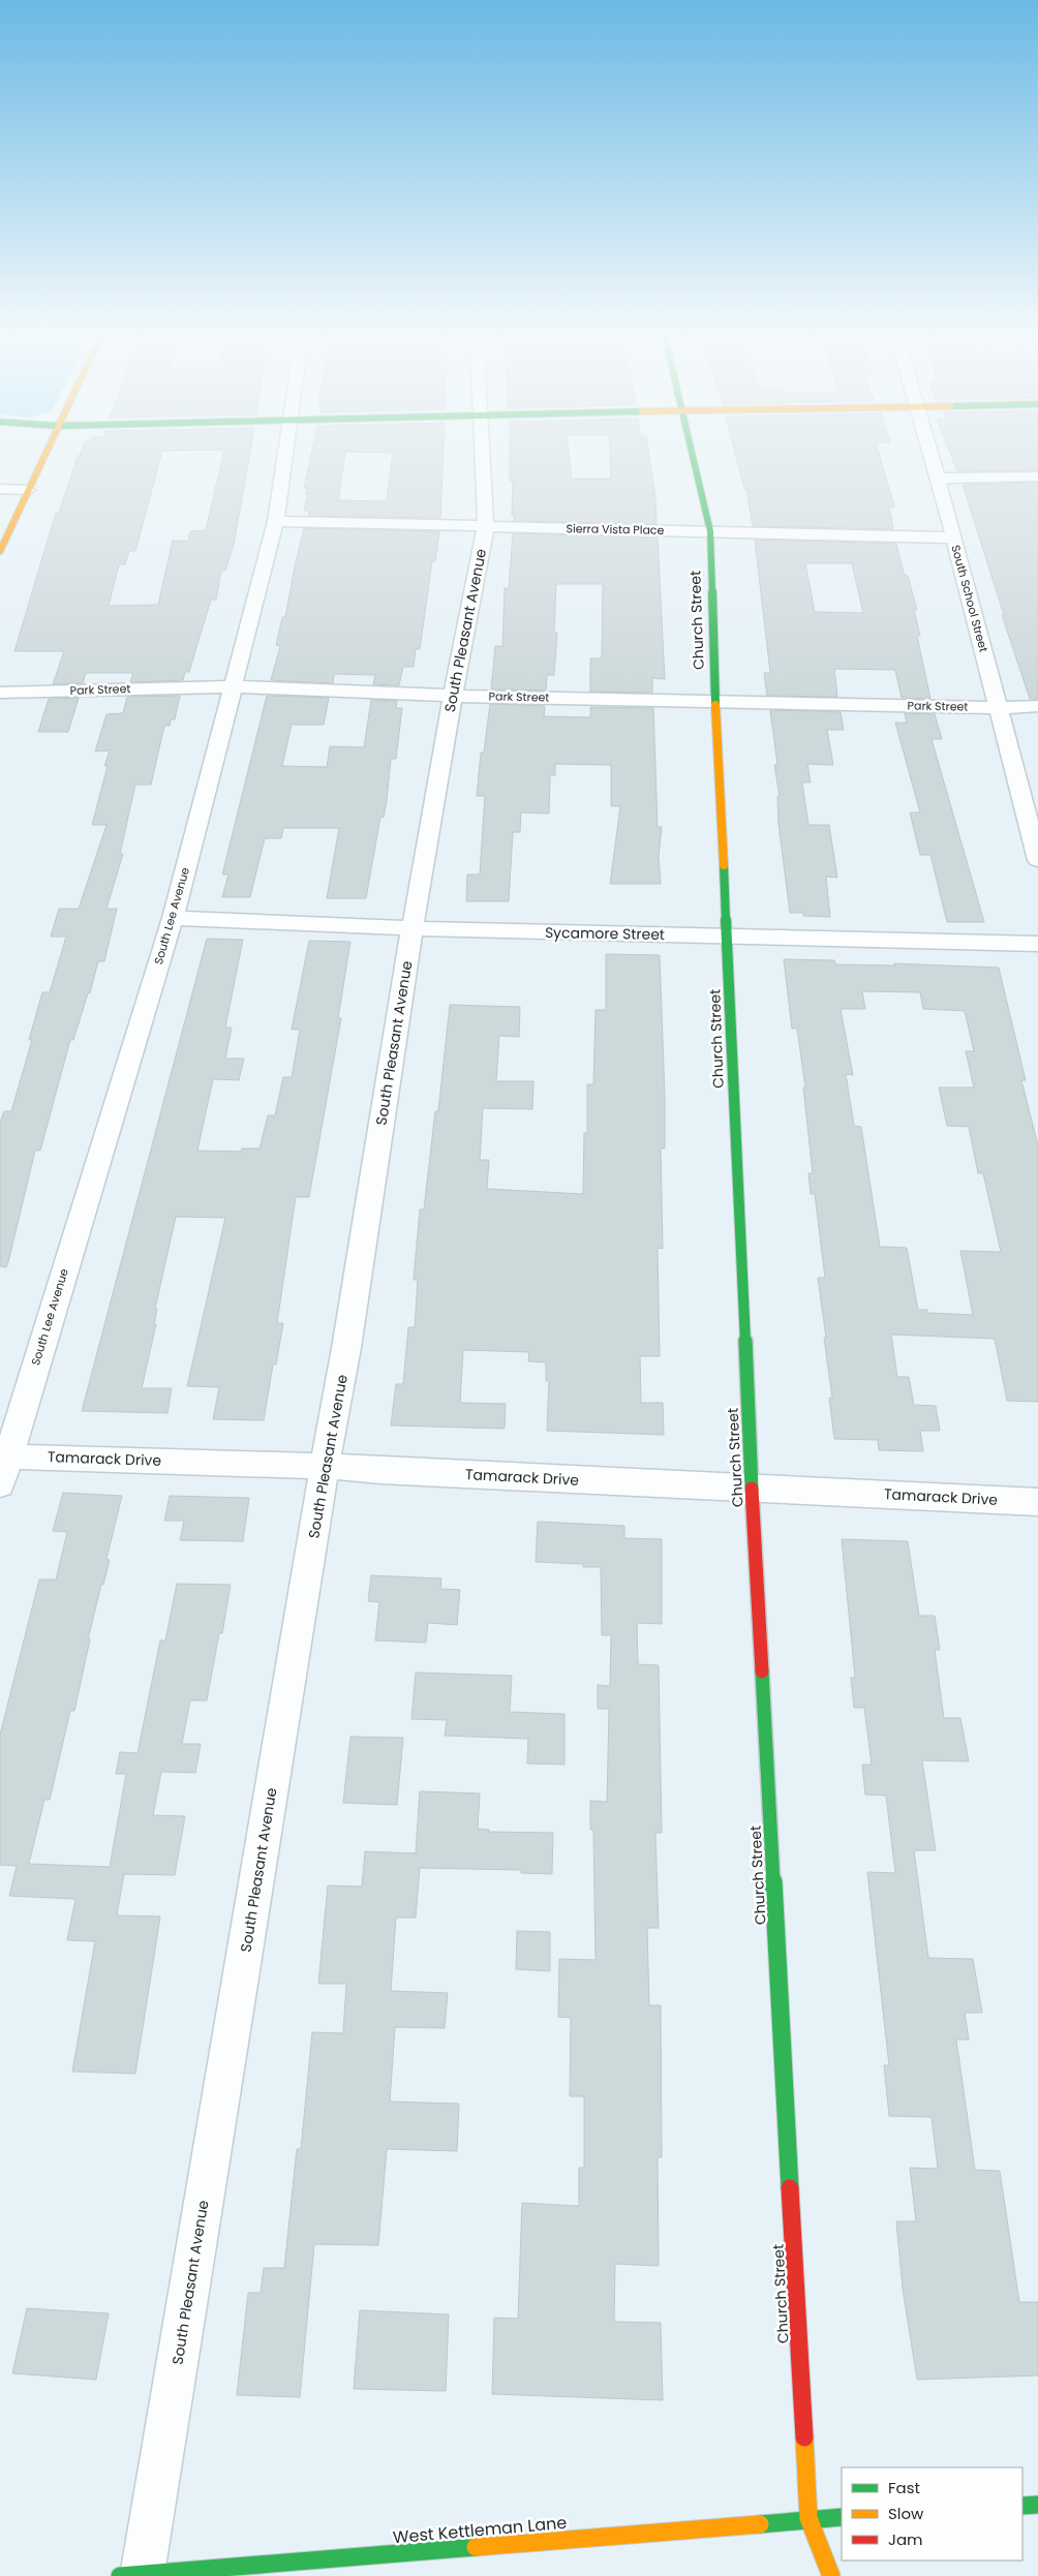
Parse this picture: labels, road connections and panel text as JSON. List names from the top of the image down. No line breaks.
{"streets":{"street":["Sierra Vista Place","South School Street","Church Street","South Pleasant Avenue","Park Street","South Lee Avenue","Sycamore Street","Tamarack Drive","West Kettleman Lane"]},"crossings":[["Sierra Vista Place","South School Street"],["Sierra Vista Place","Church Street"],["Sierra Vista Place","South Pleasant Avenue"],["Sierra Vista Place","South Lee Avenue"],["South School Street","Park Street"],["Church Street","Park Street"],["Church Street","Sycamore Street"],["Church Street","Tamarack Drive"],["Church Street","West Kettleman Lane"],["South Pleasant Avenue","Park Street"],["South Pleasant Avenue","Sycamore Street"],["South Pleasant Avenue","Tamarack Drive"],["South Pleasant Avenue","West Kettleman Lane"],["Park Street","South Lee Avenue"],["South Lee Avenue","Sycamore Street"],["South Lee Avenue","Tamarack Drive"]],"legend":["Fast","Slow","Jam"]}
